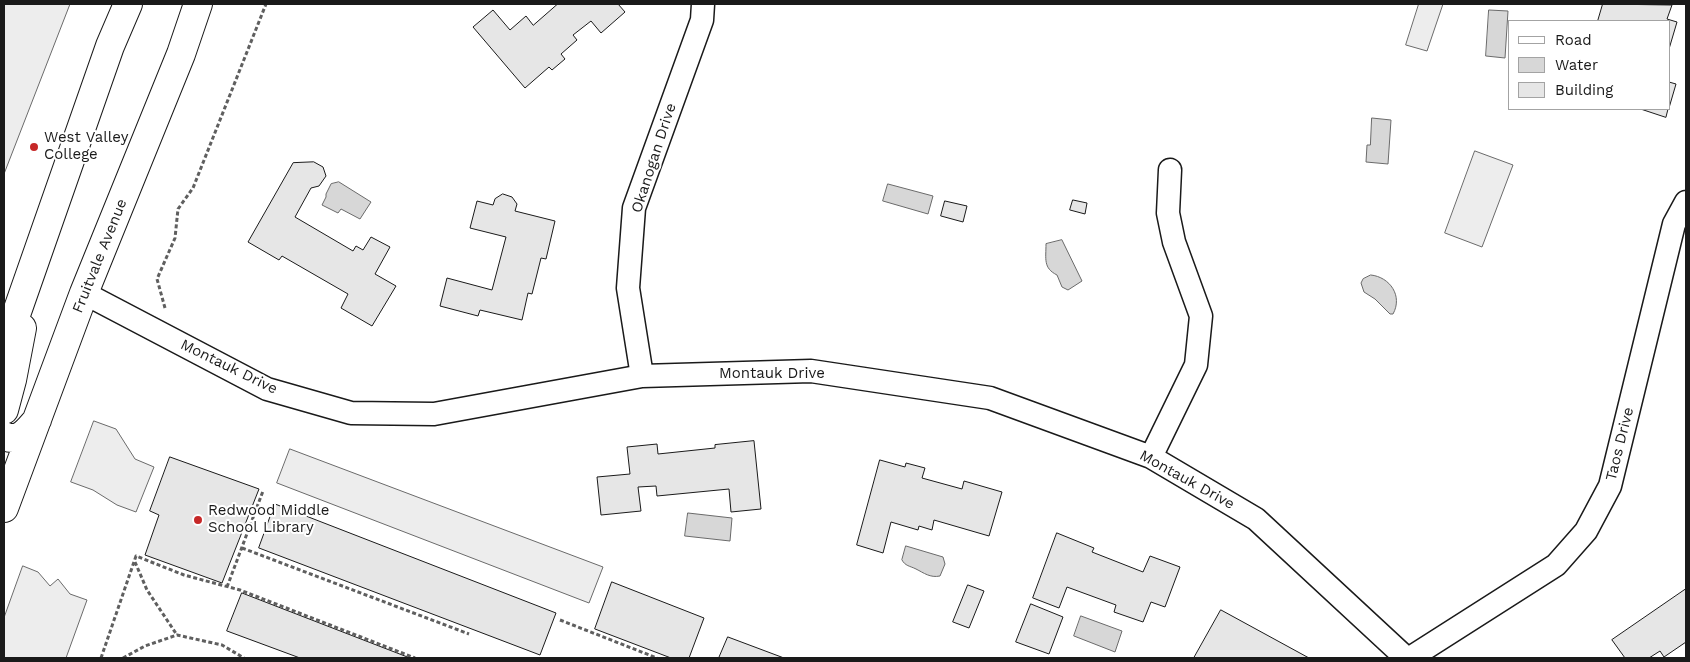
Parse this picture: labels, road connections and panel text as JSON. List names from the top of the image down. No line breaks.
{"streets":{"main road":["Fruitvale Avenue"],"street":["Okanogan Drive","Montauk Drive","Taos Drive"]},"crossings":[["Okanogan Drive","Montauk Drive"],["Fruitvale Avenue","Montauk Drive"]],"places":["West Valley College","Redwood Middle School Library"],"legend":["Road","Water","Building"]}
